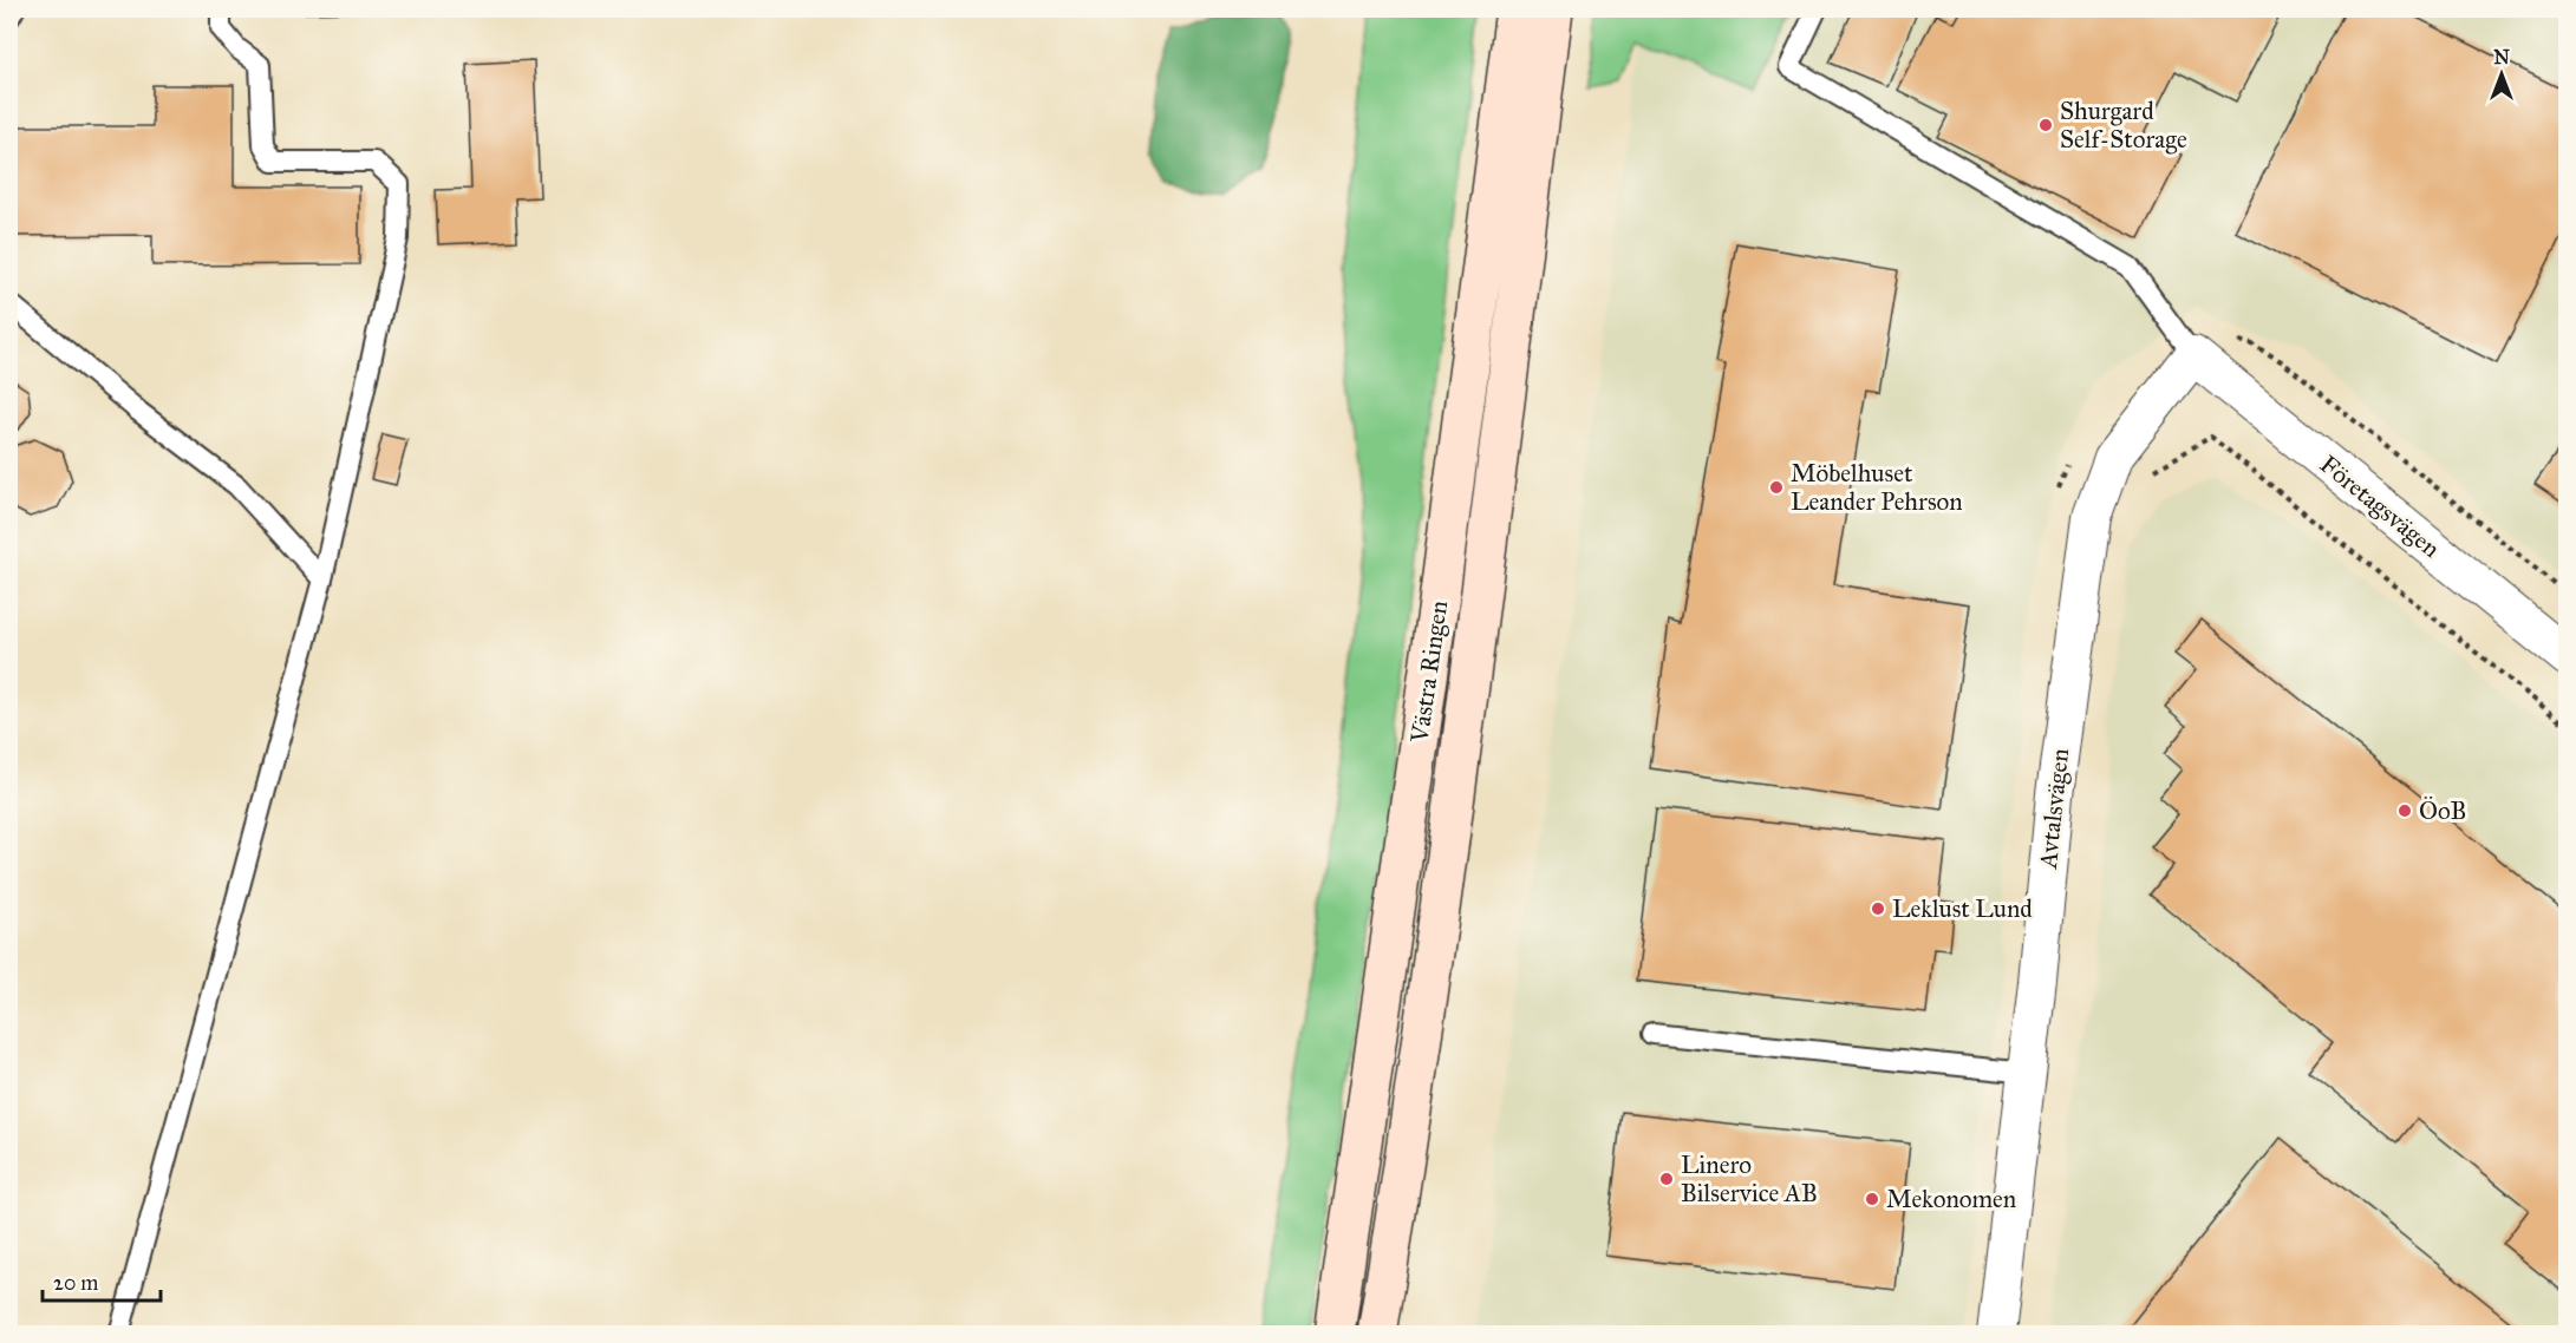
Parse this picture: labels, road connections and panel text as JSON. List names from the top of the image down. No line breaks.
{"streets":{"main road":["Västra Ringen"],"street":["Företagsvägen","Avtalsvägen"]},"crossings":[["Företagsvägen","Avtalsvägen"]],"places":["Shurgard Self-Storage","Möbelhuset Leander Pehrson","ÖoB","Leklust Lund","Linero Bilservice AB","Mekonomen"],"scale_bar":"20 m","north":"top"}
